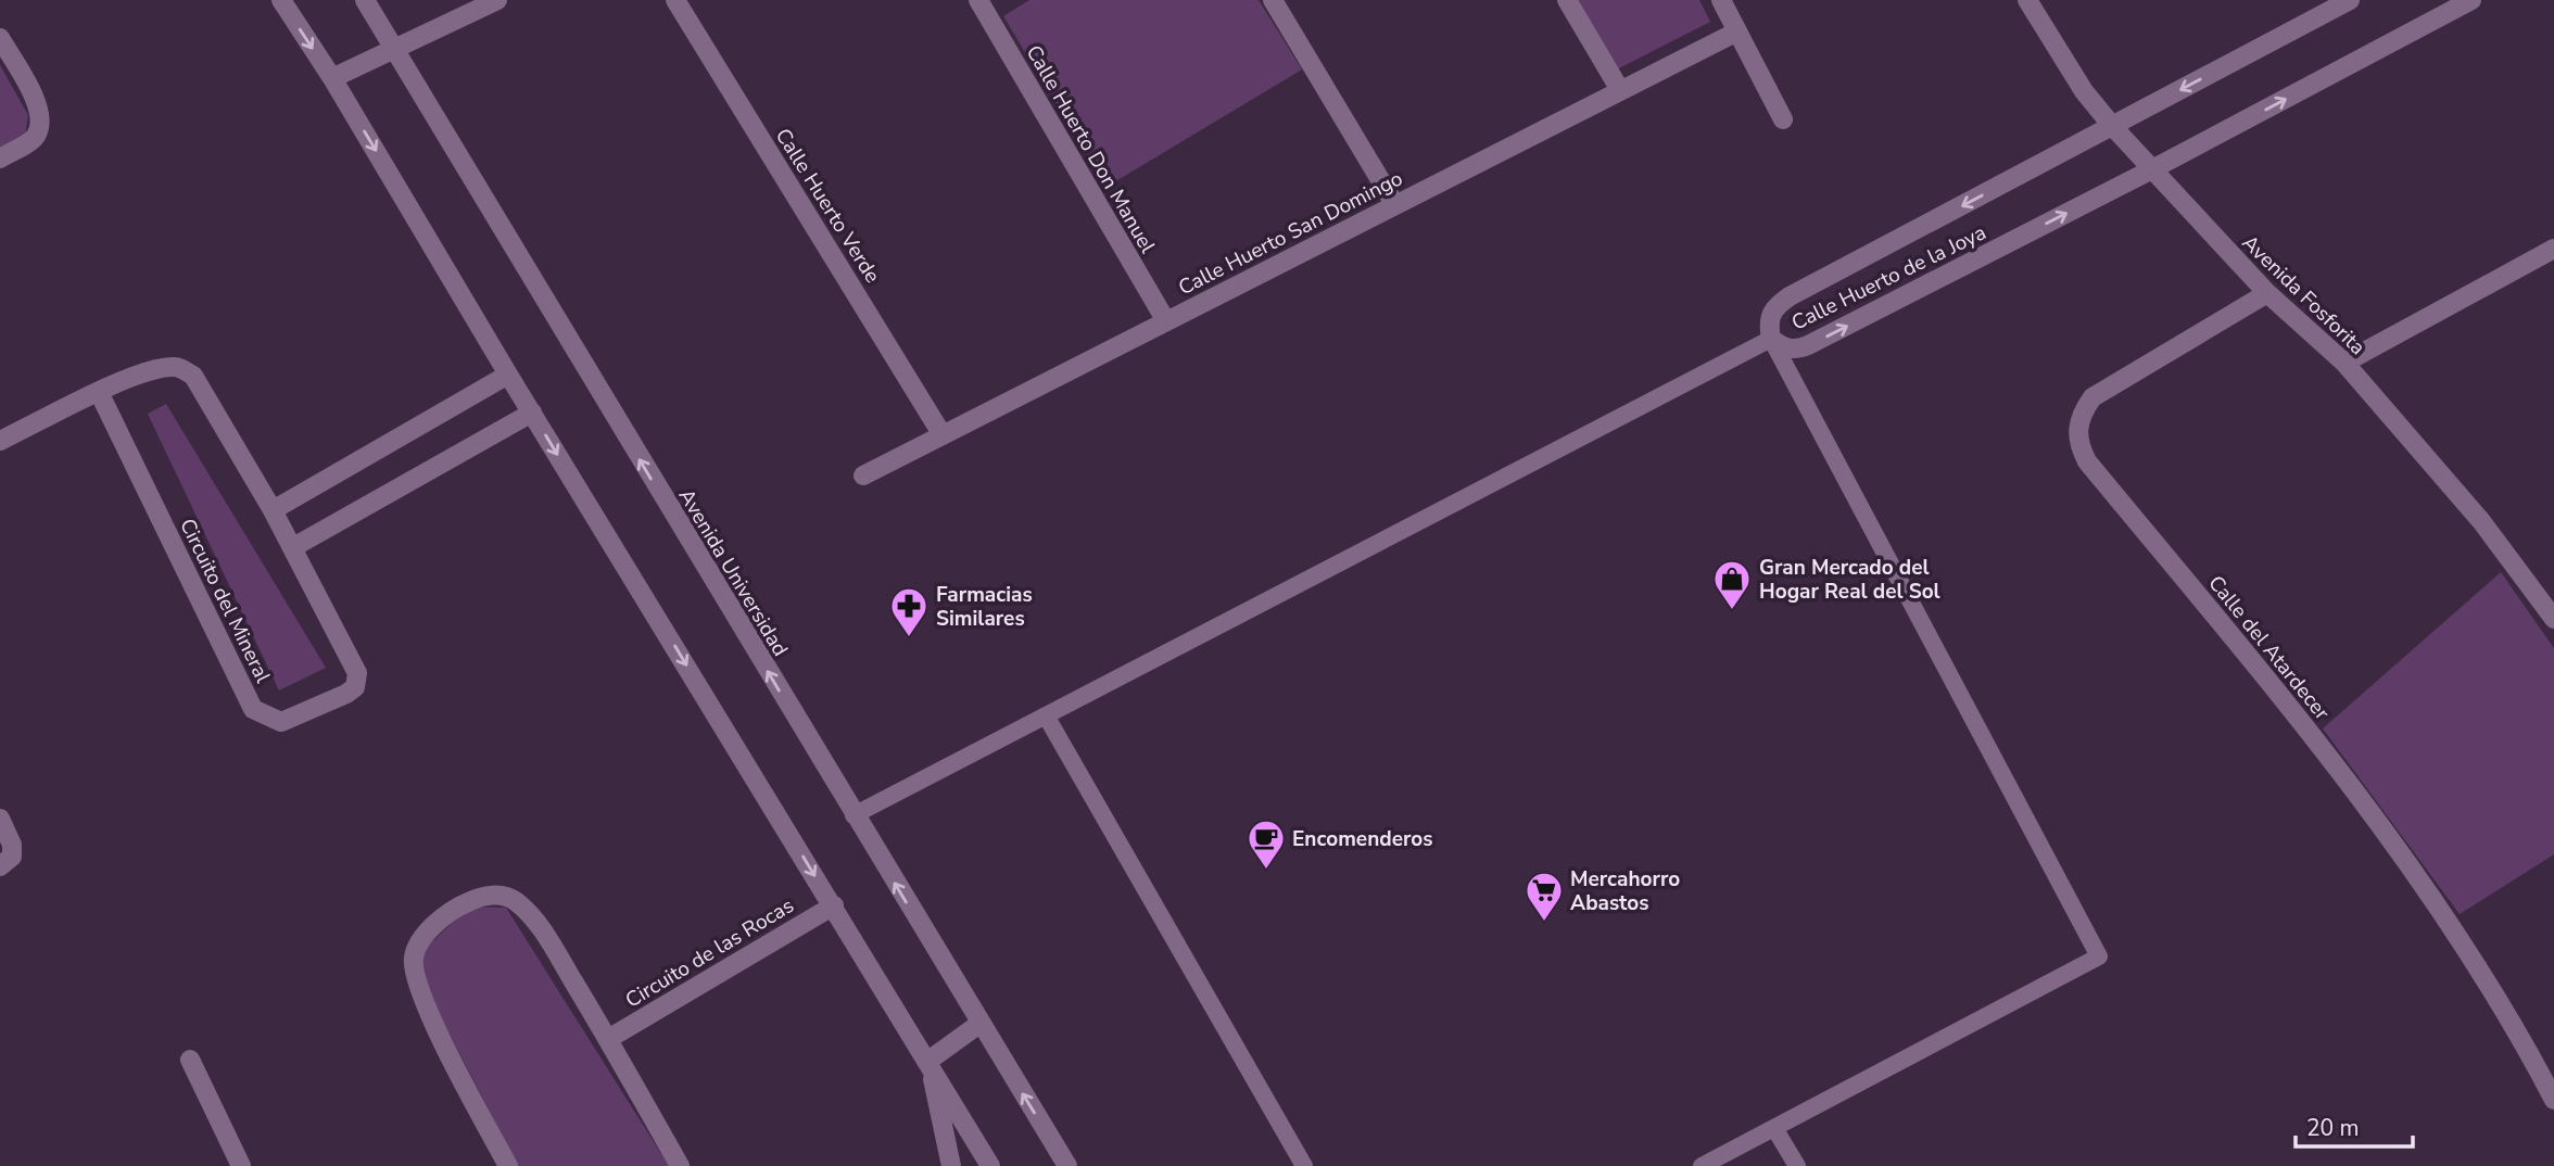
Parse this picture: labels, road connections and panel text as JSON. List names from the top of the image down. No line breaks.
{"streets":{"street":["Calle Huerto Don Manuel","Calle Huerto Verde","Calle Huerto San Domingo","Calle Huerto de la Joya","Avenida Fosforita","Avenida Universidad","Circuito del Mineral","Calle del Atardecer","Circuito de las Rocas"]},"crossings":[["Calle Huerto Don Manuel","Calle Huerto San Domingo"],["Calle Huerto Verde","Calle Huerto San Domingo"],["Calle Huerto de la Joya","Avenida Fosforita"],["Avenida Fosforita","Calle del Atardecer"]],"places":{"shop":["Gran Mercado del Hogar Real del Sol"],"pharmacy":["Farmacias Similares"],"cafe":["Encomenderos"],"supermarket":["Mercahorro Abastos"]},"scale_bar":"20 m"}
